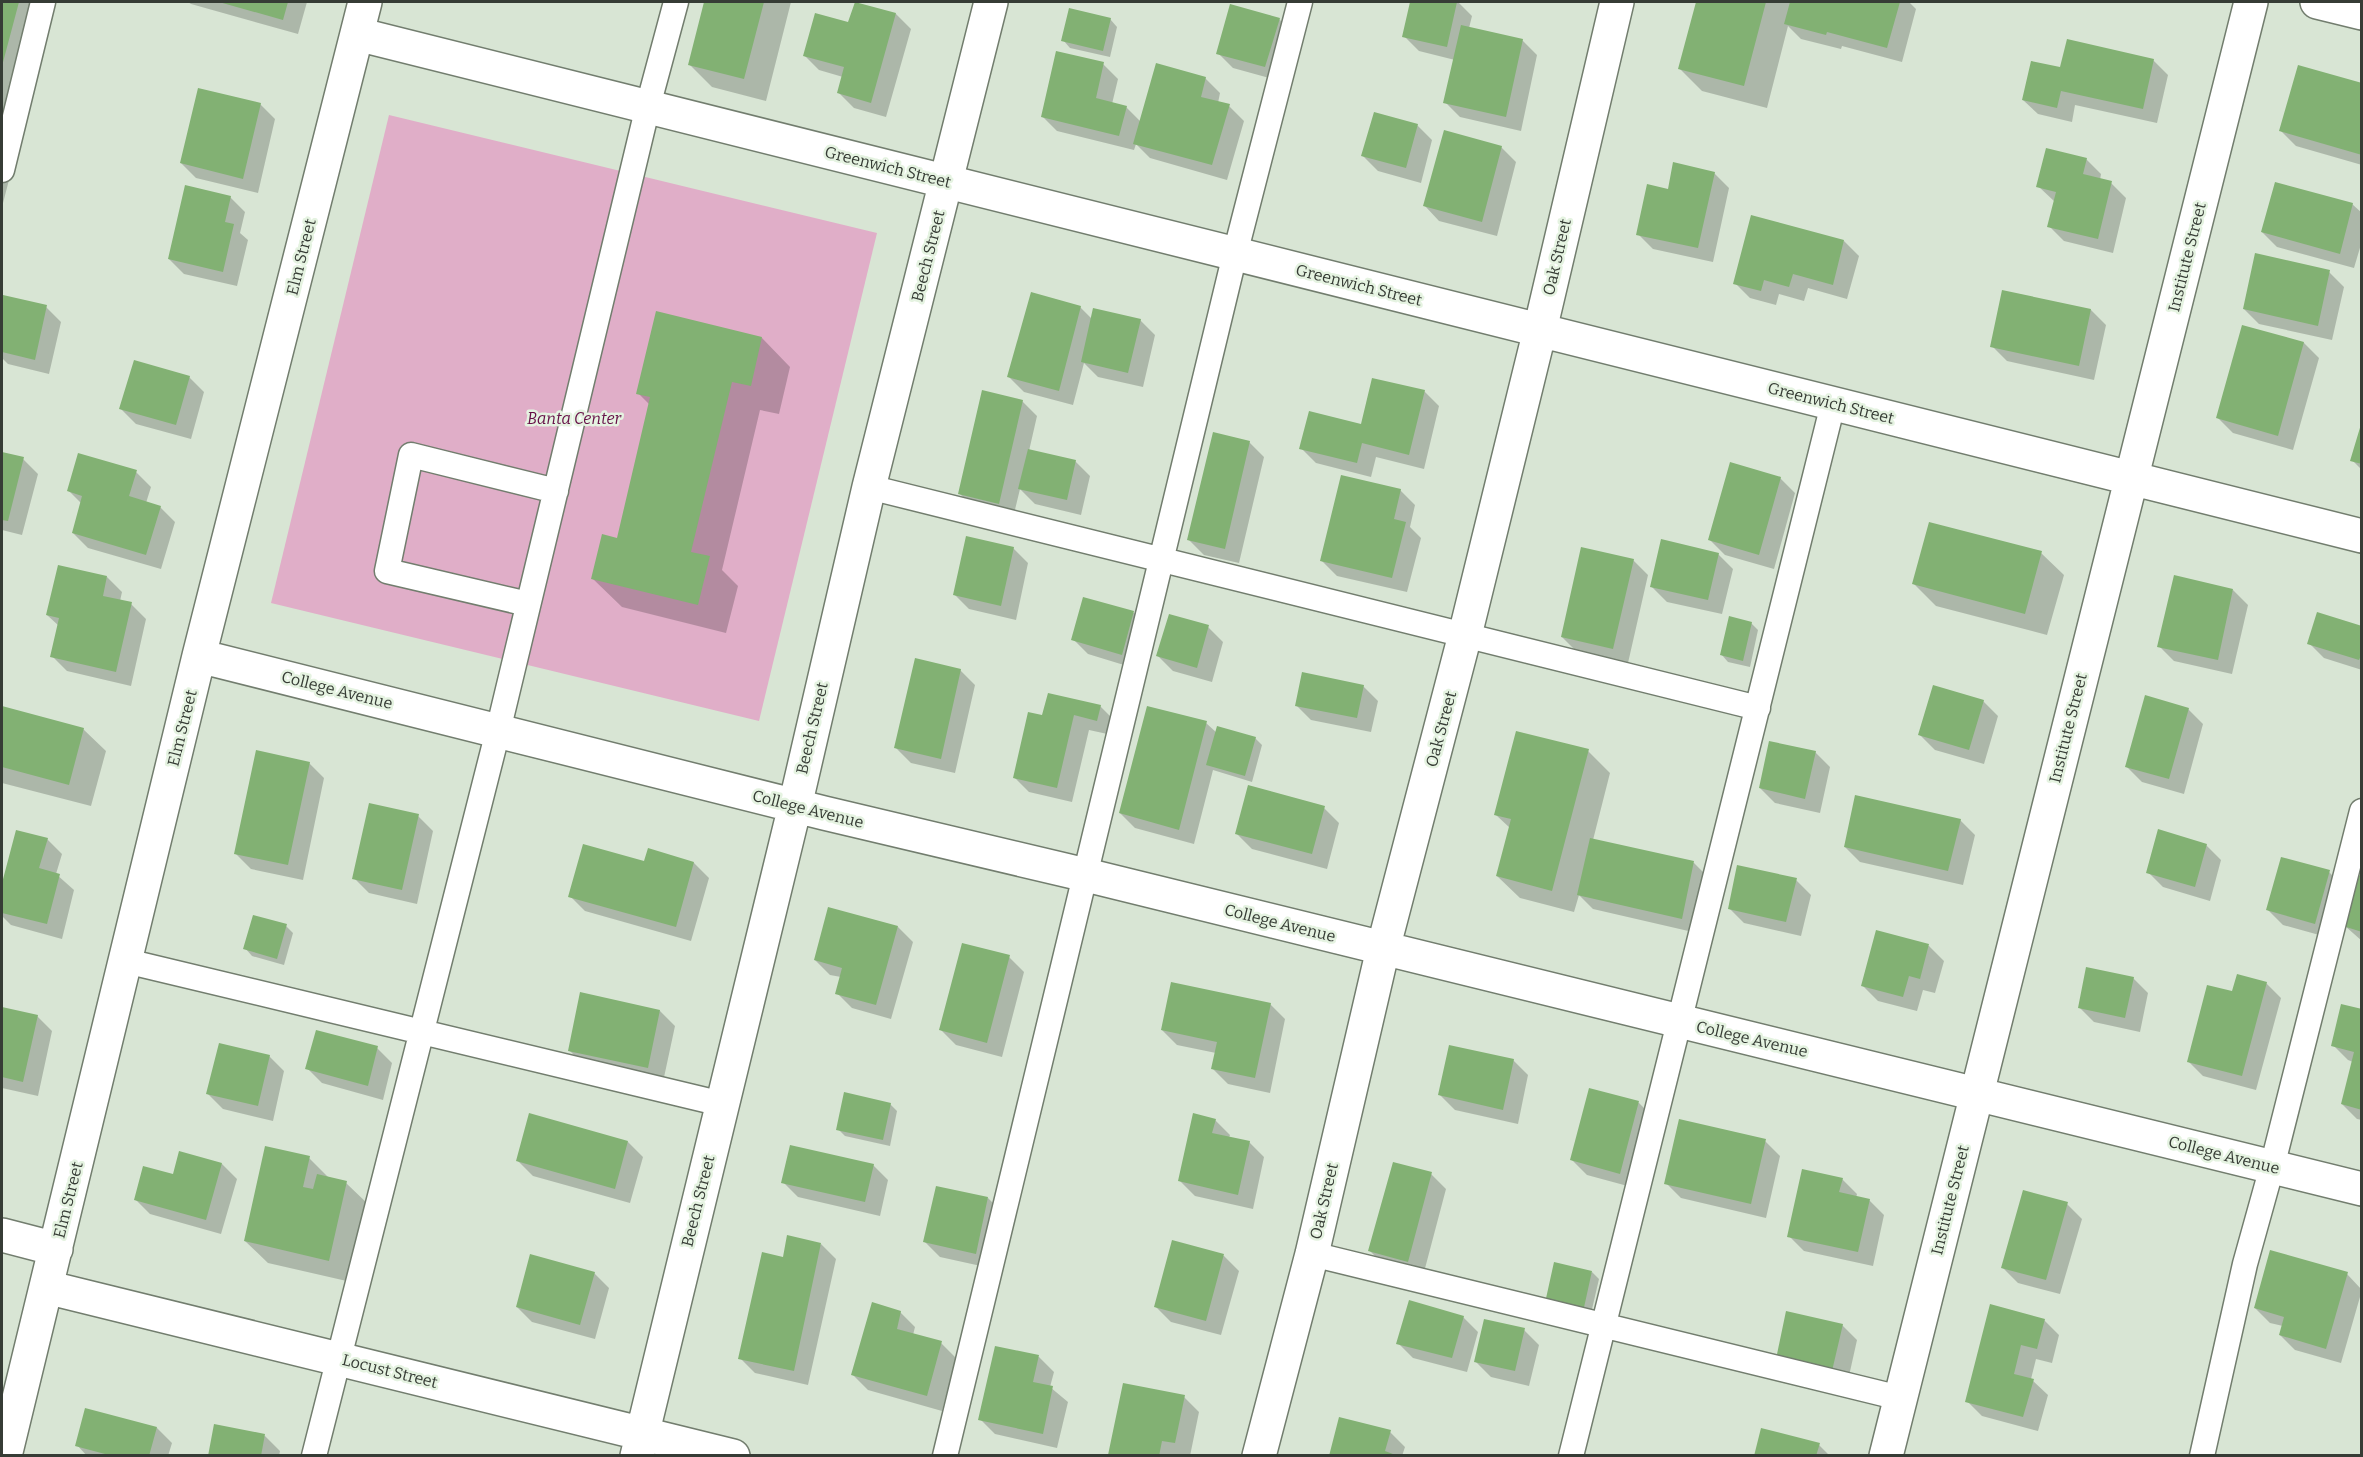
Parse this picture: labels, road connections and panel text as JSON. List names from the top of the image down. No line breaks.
{"streets":{"street":["Greenwich Street","Beech Street","Elm Street","Oak Street","Institute Street","College Avenue","Locust Street"]},"crossings":[["Greenwich Street","Beech Street"],["Greenwich Street","Elm Street"],["Greenwich Street","Oak Street"],["Greenwich Street","Institute Street"],["Beech Street","College Avenue"],["Beech Street","Locust Street"],["Elm Street","College Avenue"],["Elm Street","Locust Street"],["Oak Street","College Avenue"],["Institute Street","College Avenue"]],"parks":["Banta Center"]}
